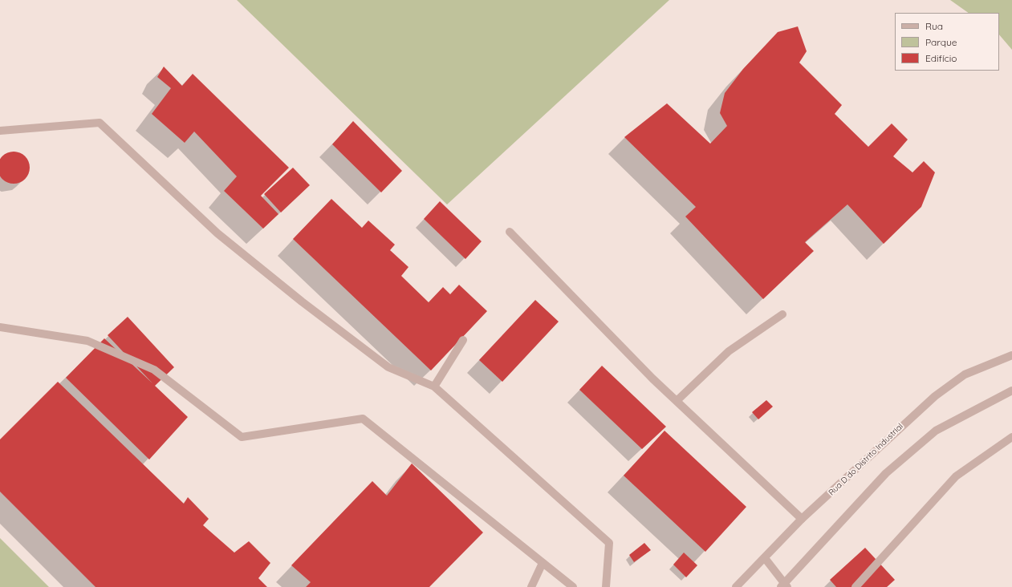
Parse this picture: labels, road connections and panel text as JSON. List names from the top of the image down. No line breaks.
{"streets":{"street":["Rua D do Distrito Industrial"]},"legend":["Rua","Parque","Edifício"]}
